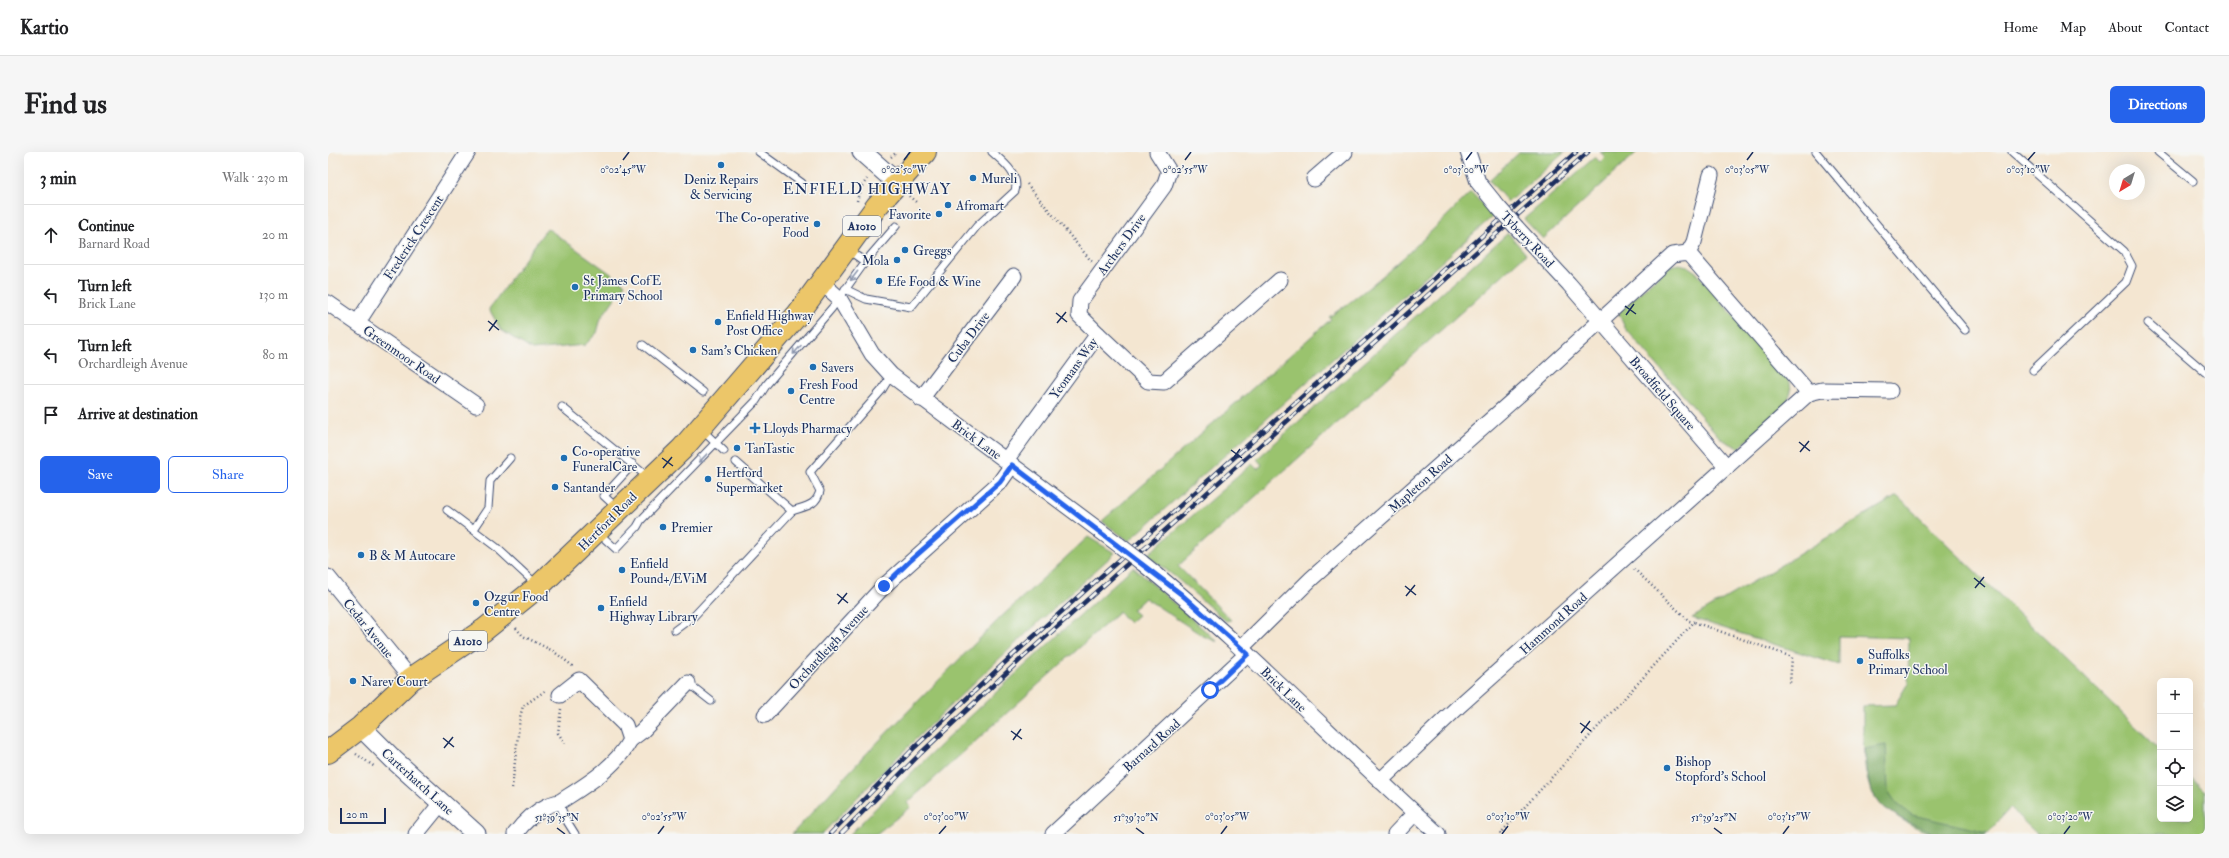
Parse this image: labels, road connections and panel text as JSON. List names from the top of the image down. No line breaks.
{"streets":{"main road":["A1010","Hertford Road"],"street":["Frederick Crescent","Tyberry Road","Archers Drive","Cuba Drive","Greenmoor Road","Yeomans Way","Broadfield Square","Brick Lane","Mapleton Road","Hammond Road","Cedar Avenue","Orchardleigh Avenue","Barnard Road","Carterhatch Lane"]},"crossings":[["Frederick Crescent","Greenmoor Road"],["Tyberry Road","Broadfield Square"],["Tyberry Road","Mapleton Road"],["Archers Drive","Yeomans Way"],["Cuba Drive","Brick Lane"],["Yeomans Way","Brick Lane"],["Yeomans Way","Orchardleigh Avenue"],["Broadfield Square","Mapleton Road"],["Broadfield Square","Hammond Road"],["Brick Lane","Mapleton Road"],["Brick Lane","Hertford Road"],["Brick Lane","Hammond Road"],["Brick Lane","Orchardleigh Avenue"],["Brick Lane","Barnard Road"],["Mapleton Road","Barnard Road"],["Hertford Road","Cedar Avenue"],["Hertford Road","Carterhatch Lane"]],"districts":["ENFIELD HIGHWAY"],"places":{"other":["Deniz Repairs & Servicing","Mureli","Afromart","Favorite","The Co-operative Food","Greggs","Mola","Efe Food & Wine","St James CofE Primary School","Enfield Highway Post Office","Sam's Chicken","Savers","Fresh Food Centre","TanTastic","Co-operative FuneralCare","Hertford Supermarket","Santander","Premier","B & M Autocare","Enfield Pound+/EViM","Ozgur Food Centre","Enfield Highway Library","Suffolks Primary School","Narev Court","Bishop Stopford's School"],"health":["Lloyds Pharmacy"]},"scale_bar":"20 m","north":"bottom left","page":{"header":"Kartio","nav":["Home","Map","About","Contact"],"buttons":["Directions",["Save","Share"]],"title":"Find us","heading":["3 min","Walk · 230 m"],"list":[["Continue","Barnard Road","20 m"],["Turn left","Brick Lane","130 m"],["Turn left","Orchardleigh Avenue","80 m"],"Arrive at destination"],"map_buttons":["+","−"],"scale":"20 m"},"coordinates":["0°02'45\"W","0°02'50\"W","0°02'55\"W","0°03'00\"W","0°03'05\"W","0°03'10\"W","0°03'15\"W","0°03'20\"W","51°39'35\"N","51°39'30\"N","51°39'25\"N"]}
